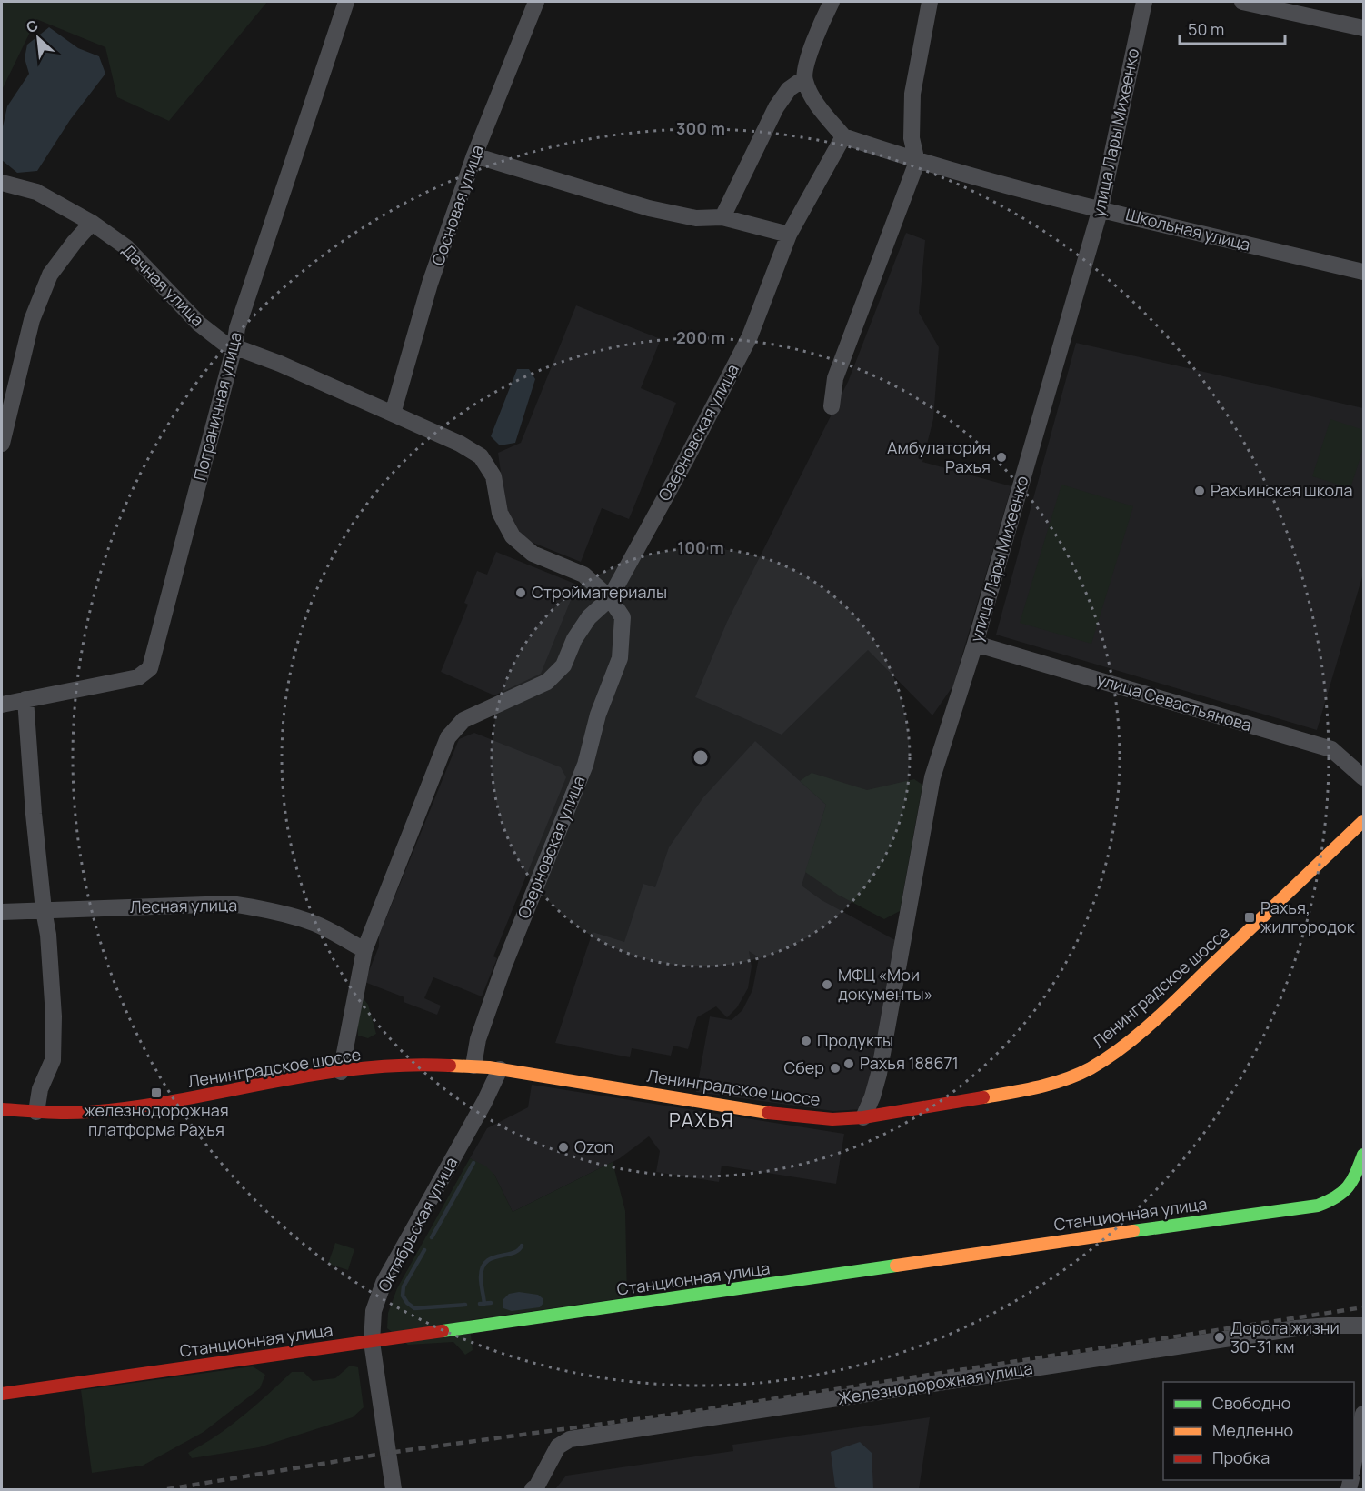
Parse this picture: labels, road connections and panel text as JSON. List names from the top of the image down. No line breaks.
{"streets":{"street":["улица Лары Михеенко","Сосновая улица","Школьная улица","Дачная улица","Пограничная улица","Озерновская улица","улица Севастьянова","Лесная улица","Ленинградское шоссе","Станционная улица","Октябрьская улица","Железнодорожная улица"]},"crossings":[["улица Лары Михеенко","Школьная улица"],["улица Лары Михеенко","улица Севастьянова"],["улица Лары Михеенко","Ленинградское шоссе"],["Сосновая улица","Дачная улица"],["Школьная улица","Озерновская улица"],["Дачная улица","Пограничная улица"],["Дачная улица","Озерновская улица"],["Озерновская улица","Лесная улица"],["Озерновская улица","Ленинградское шоссе"],["Ленинградское шоссе","Октябрьская улица"],["Станционная улица","Октябрьская улица"]],"districts":["РАХЬЯ"],"places":{"other":["Амбулатория Рахья","Рахьинская школа","Стройматериалы","МФЦ «Мои документы»","Продукты","Рахья 188671","Сбер","Ozon","Дорога жизни 30-31 км"],"transit":["Рахья, жилгородок","железнодорожная платформа Рахья"]},"legend":["Свободно","Медленно","Пробка"],"scale_bar":"50 m","north":"top left","rings":["300 m","200 m","100 m"]}
